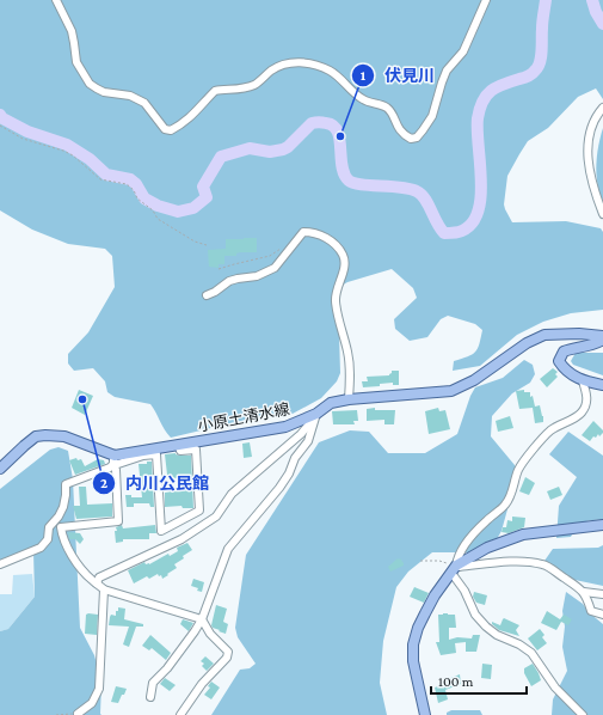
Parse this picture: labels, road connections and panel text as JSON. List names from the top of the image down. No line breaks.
{"streets":{"main road":["小原土清水線"]},"places":["伏見川","内川公民館"],"scale_bar":"100 m"}
